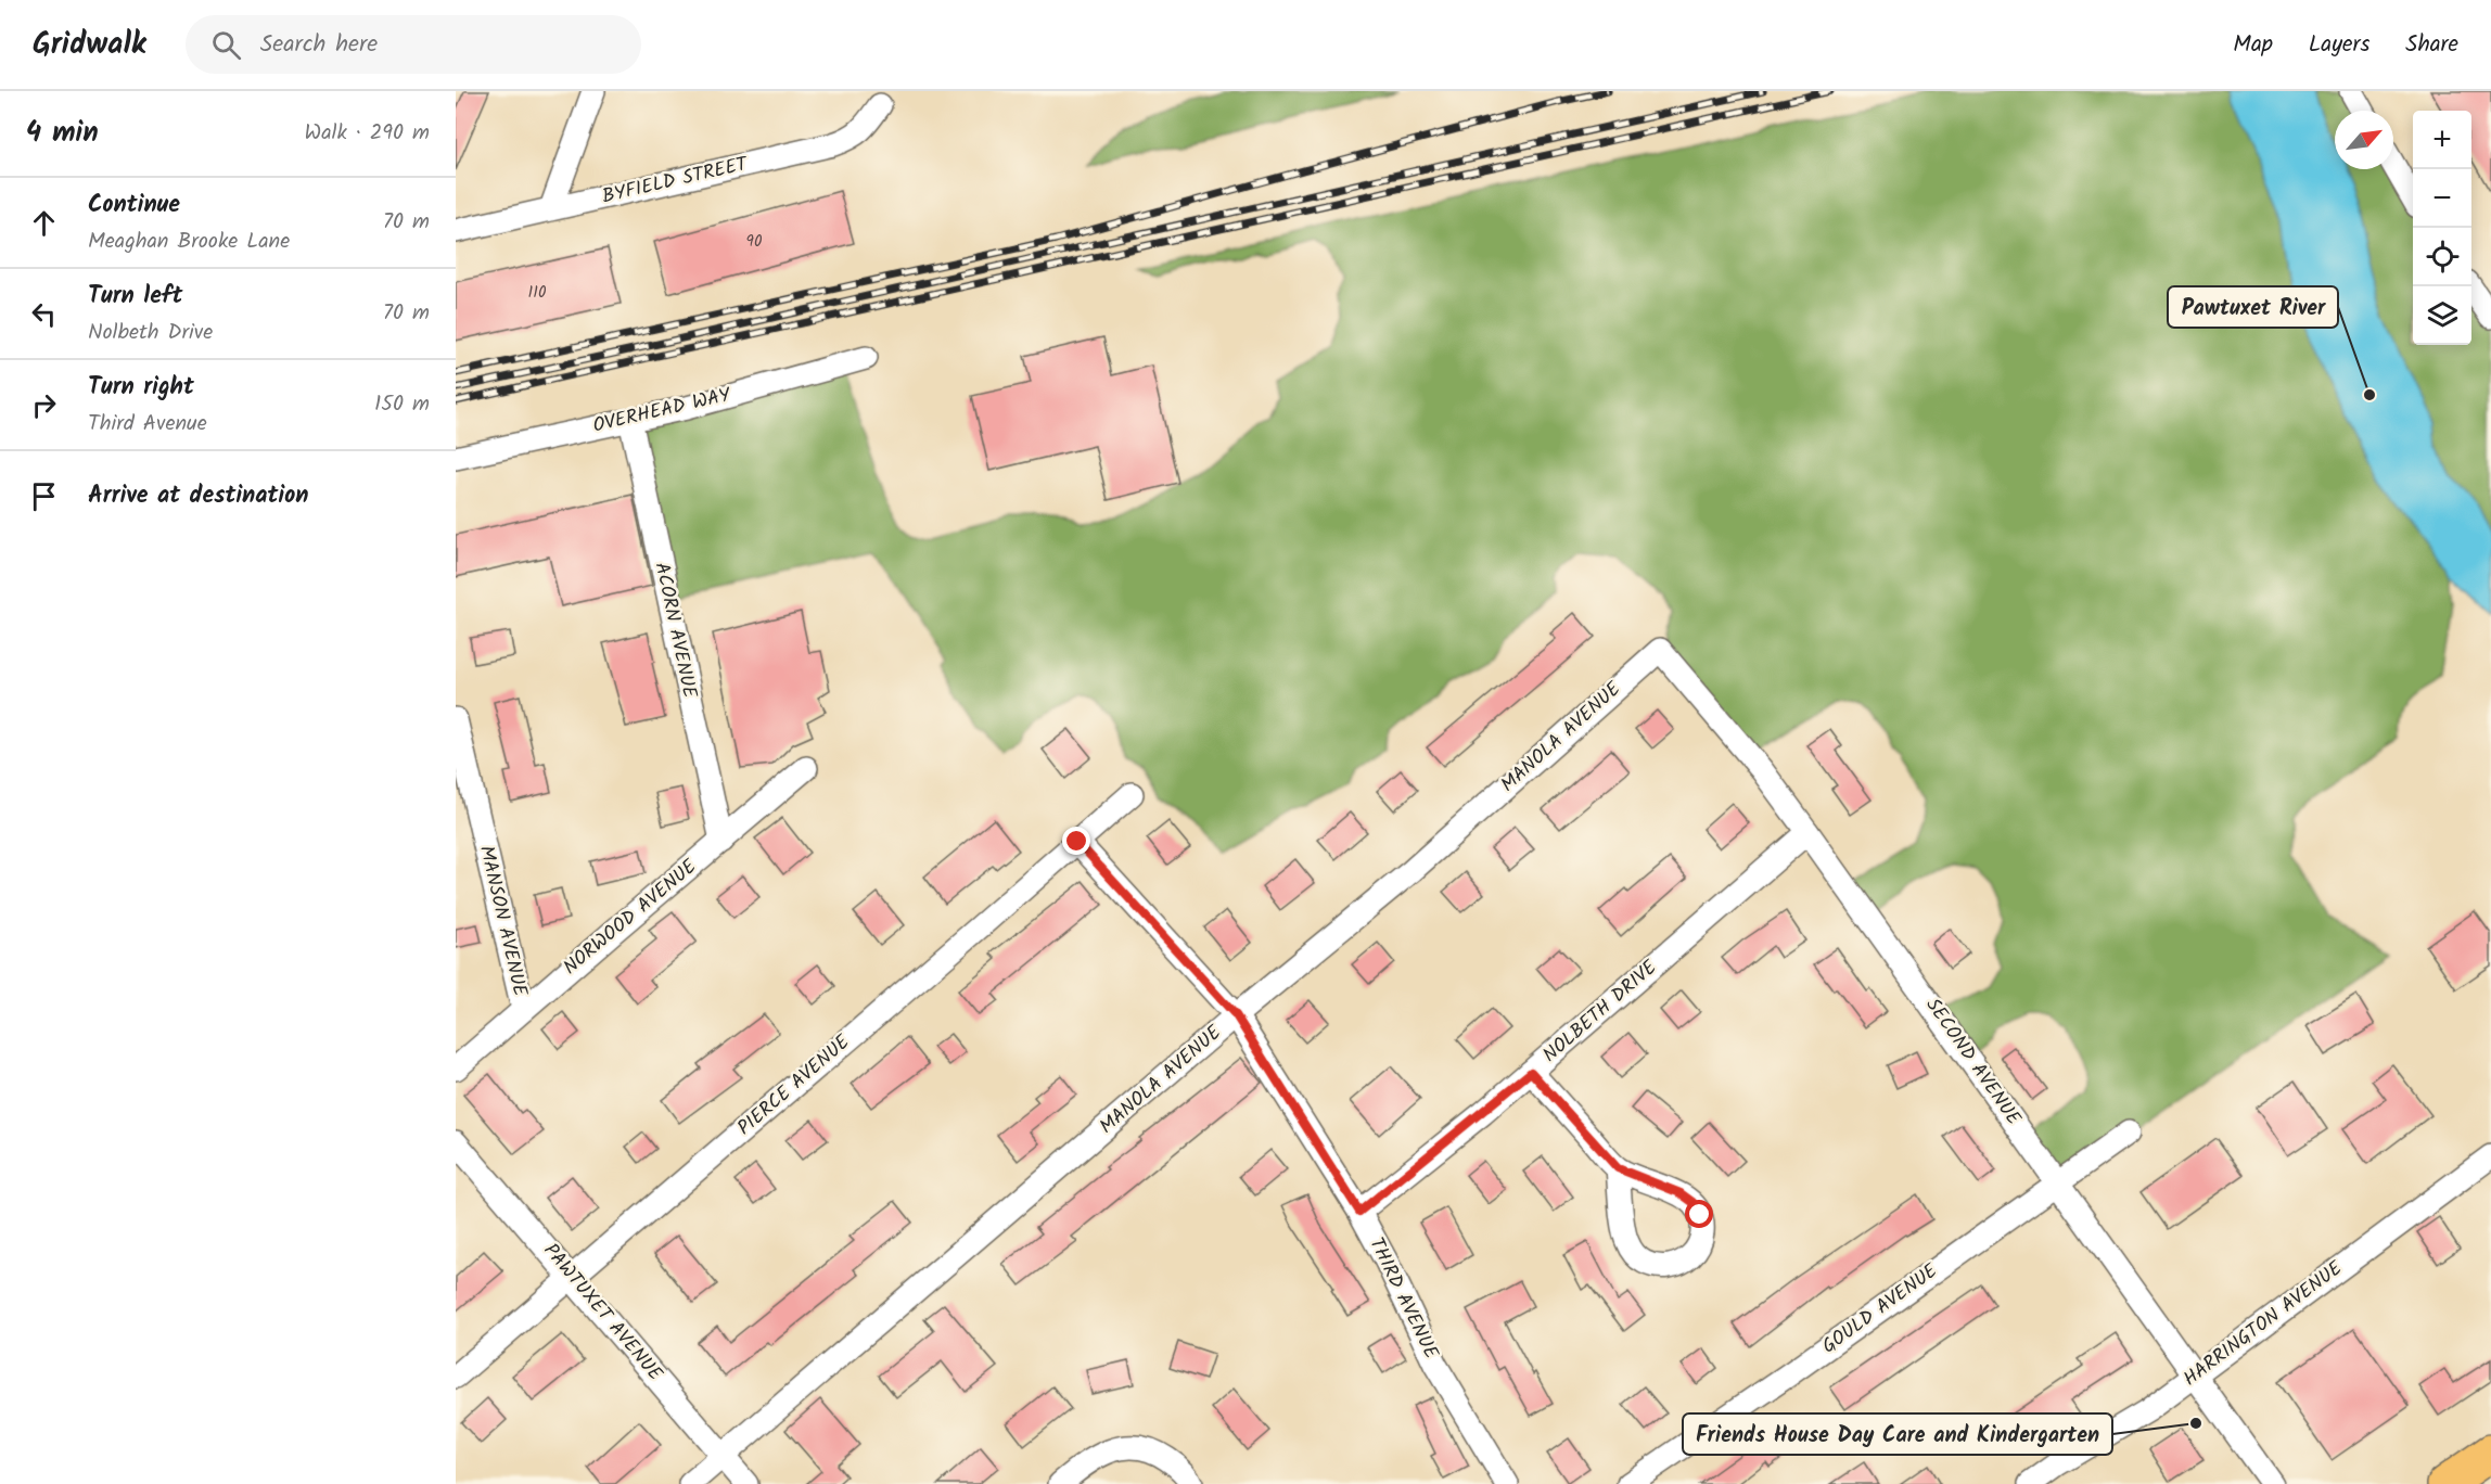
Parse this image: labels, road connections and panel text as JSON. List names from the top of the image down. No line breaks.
{"streets":{"street":["BYFIELD STREET","OVERHEAD WAY","ACORN AVENUE","MANOLA AVENUE","NORWOOD AVENUE","MANSON AVENUE","NOLBETH DRIVE","SECOND AVENUE","PIERCE AVENUE","THIRD AVENUE","GOULD AVENUE","PAWTUXET AVENUE","HARRINGTON AVENUE"]},"crossings":[["OVERHEAD WAY","ACORN AVENUE"],["ACORN AVENUE","NORWOOD AVENUE"],["MANOLA AVENUE","SECOND AVENUE"],["MANOLA AVENUE","THIRD AVENUE"],["MANOLA AVENUE","PAWTUXET AVENUE"],["NORWOOD AVENUE","MANSON AVENUE"],["NOLBETH DRIVE","SECOND AVENUE"],["NOLBETH DRIVE","THIRD AVENUE"],["SECOND AVENUE","GOULD AVENUE"],["SECOND AVENUE","HARRINGTON AVENUE"],["PIERCE AVENUE","THIRD AVENUE"],["PIERCE AVENUE","PAWTUXET AVENUE"]],"places":["Pawtuxet River","Friends House Day Care and Kindergarten"],"house_numbers":["90","110"],"north":"top right","page":{"header":"Gridwalk","search":"Search here","nav":["Map","Layers","Share"],"heading":["4 min","Walk · 290 m"],"map_buttons":["+","−"],"list":[["Continue","Meaghan Brooke Lane","70 m"],["Turn left","Nolbeth Drive","70 m"],["Turn right","Third Avenue","150 m"],"Arrive at destination"]}}
